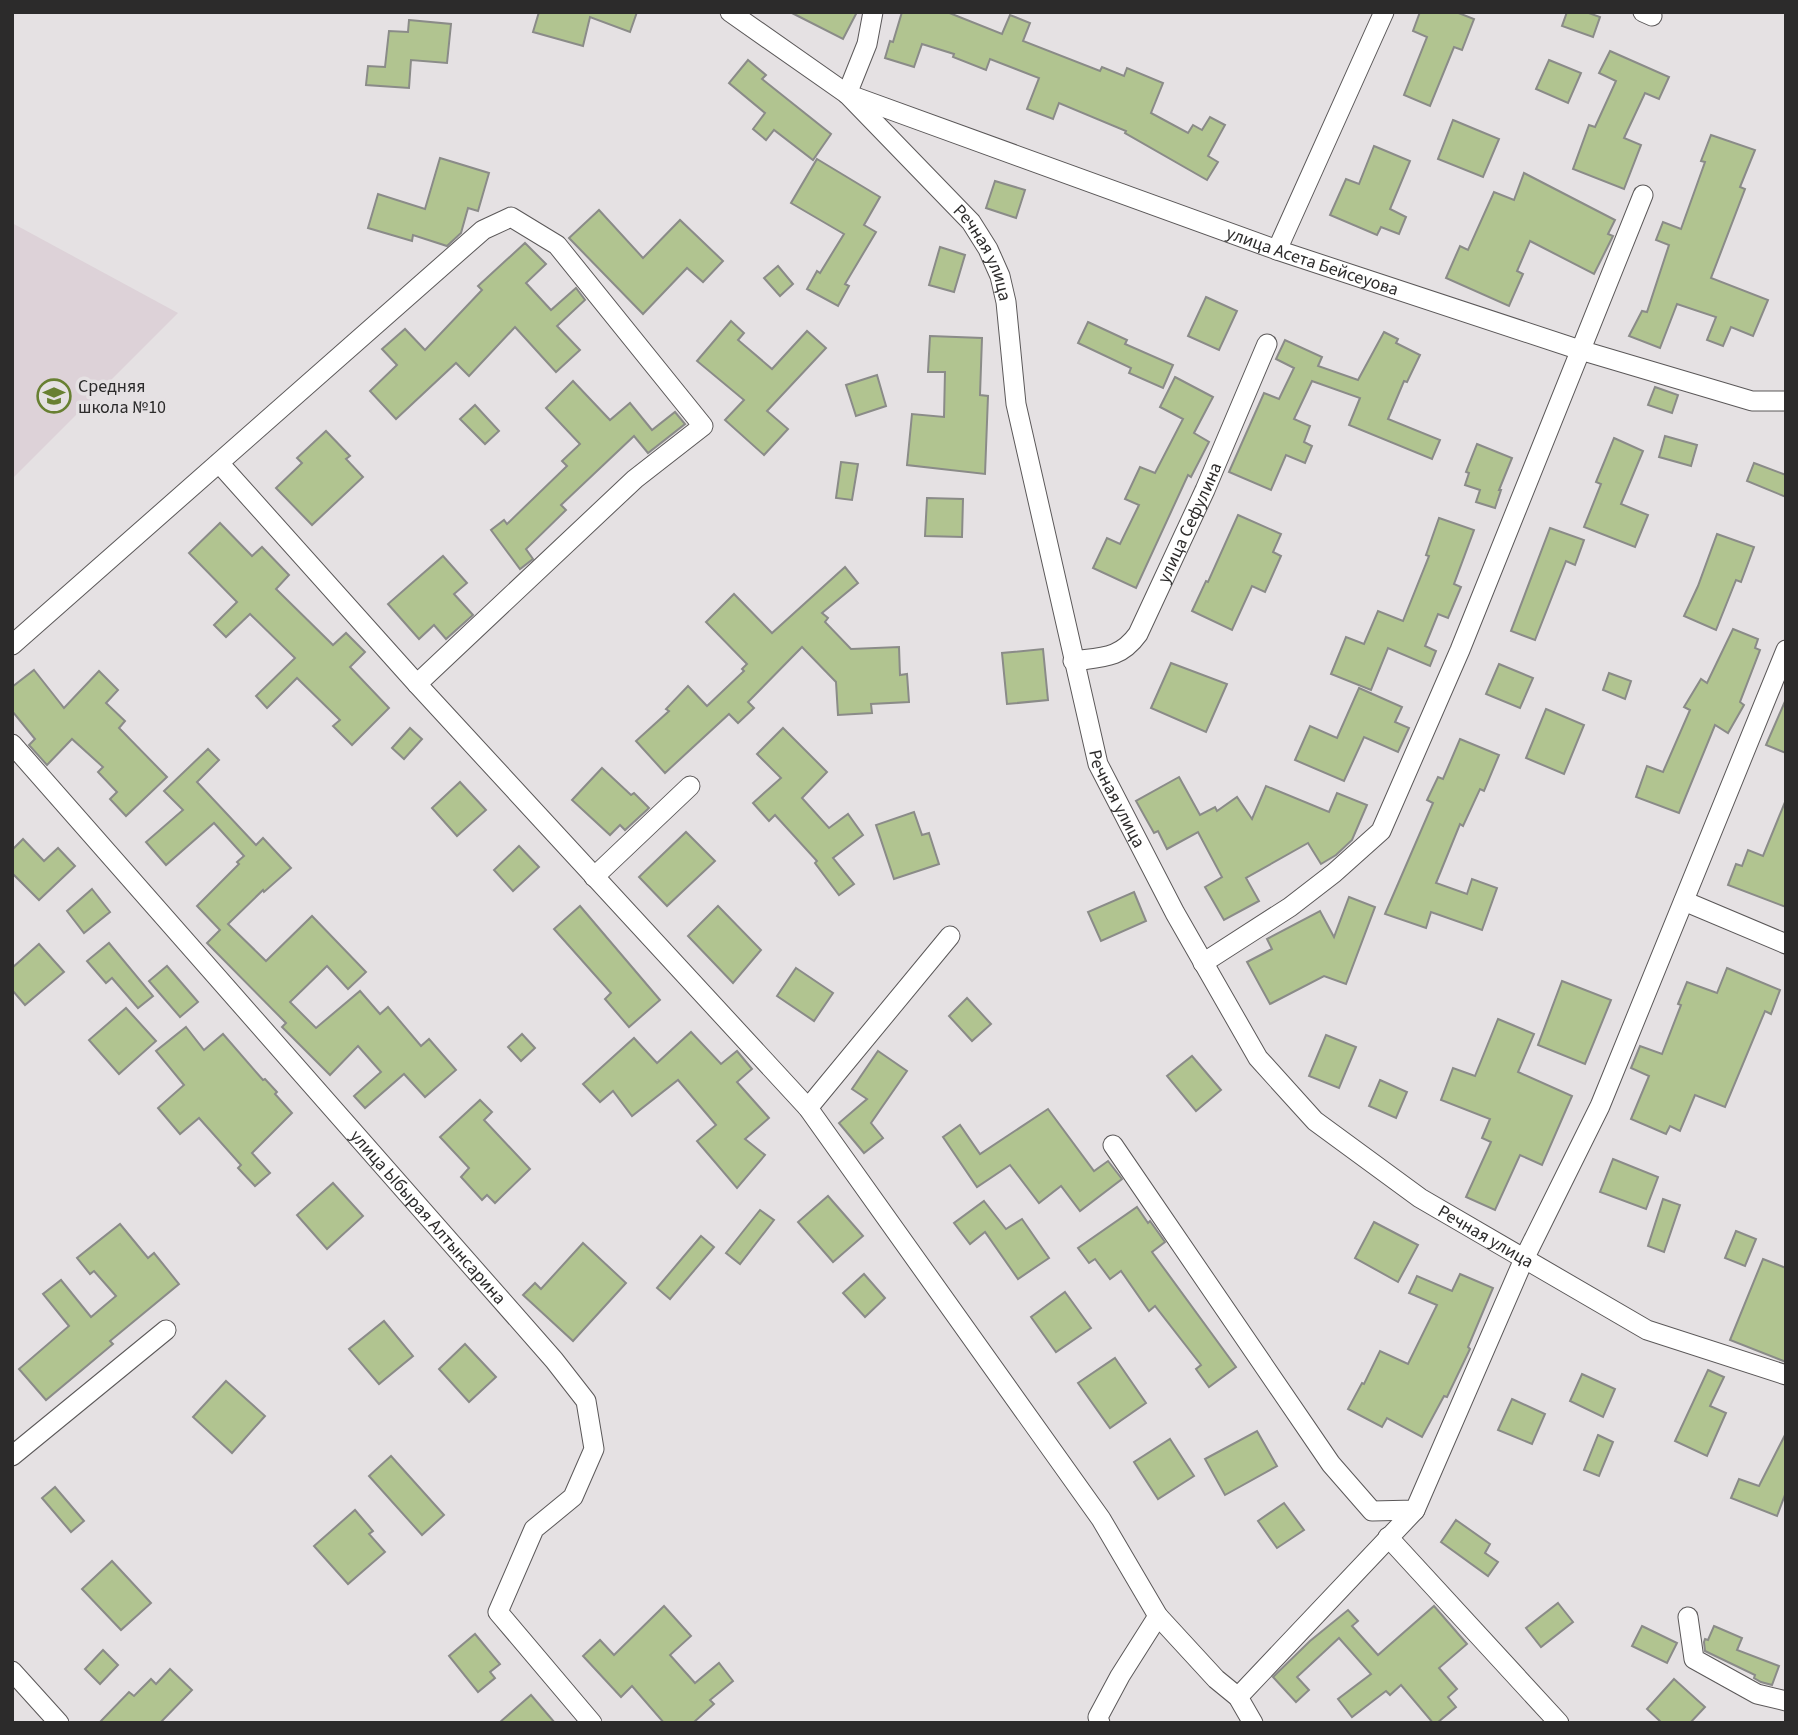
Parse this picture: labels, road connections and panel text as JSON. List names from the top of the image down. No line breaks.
{"streets":{"street":["Речная улица","улица Асета Бейсеуова","улица Сефулина","улица Ыбырая Алтынсарина"]},"crossings":[["Речная улица","улица Асета Бейсеуова"],["Речная улица","улица Сефулина"]],"places":{"school or university":["Средняя школа №10"]}}
